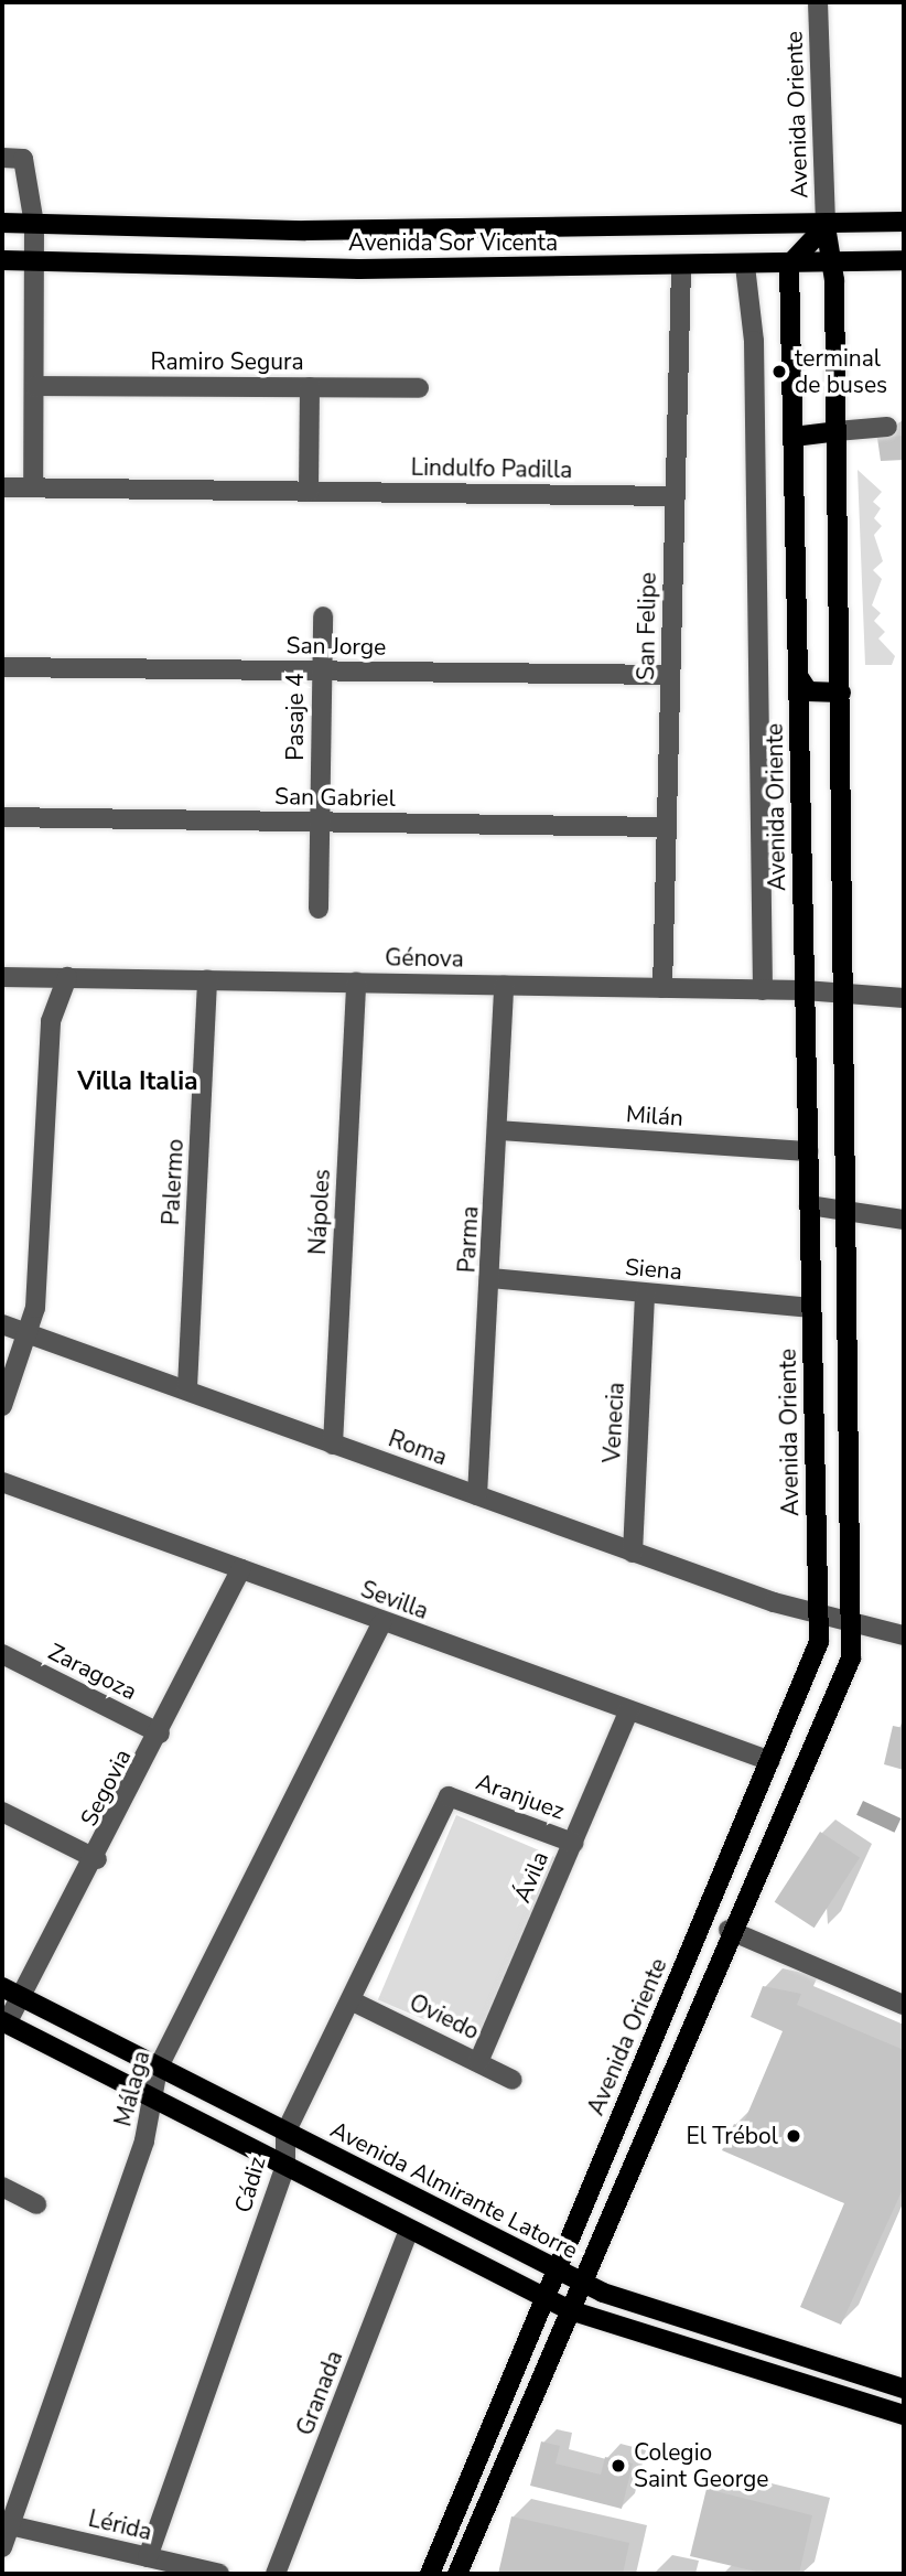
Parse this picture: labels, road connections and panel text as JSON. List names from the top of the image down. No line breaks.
{"streets":{"main road":["Avenida Oriente","Avenida Sor Vicenta","Avenida Almirante Latorre"],"street":["Ramiro Segura","Lindulfo Padilla","San Felipe","San Jorge","Pasaje 4","San Gabriel","Génova","Milán","Palermo","Nápoles","Parma","Siena","Venecia","Roma","Sevilla","Zaragoza","Segovia","Aranjuez","Ávila","Oviedo","Málaga","Cádiz","Granada","Lérida"]},"crossings":[["Avenida Oriente","Avenida Sor Vicenta"],["Avenida Oriente","Génova"],["Avenida Oriente","Milán"],["Avenida Oriente","Siena"],["Avenida Oriente","Roma"],["Avenida Oriente","Sevilla"],["Avenida Oriente","Avenida Almirante Latorre"],["Avenida Sor Vicenta","San Felipe"],["Lindulfo Padilla","San Felipe"],["San Felipe","San Jorge"],["San Felipe","San Gabriel"],["San Felipe","Génova"],["San Jorge","Pasaje 4"],["Pasaje 4","San Gabriel"],["Génova","Palermo"],["Génova","Nápoles"],["Génova","Parma"],["Milán","Parma"],["Palermo","Roma"],["Nápoles","Roma"],["Parma","Siena"],["Parma","Roma"],["Siena","Venecia"],["Venecia","Roma"],["Sevilla","Segovia"],["Sevilla","Ávila"],["Sevilla","Málaga"],["Zaragoza","Segovia"],["Segovia","Avenida Almirante Latorre"],["Aranjuez","Ávila"],["Aranjuez","Cádiz"],["Ávila","Oviedo"],["Oviedo","Cádiz"],["Málaga","Avenida Almirante Latorre"],["Málaga","Lérida"],["Cádiz","Avenida Almirante Latorre"],["Cádiz","Lérida"]],"districts":["Villa Italia"],"places":["terminal de buses","El Trébol","Colegio Saint George"]}
